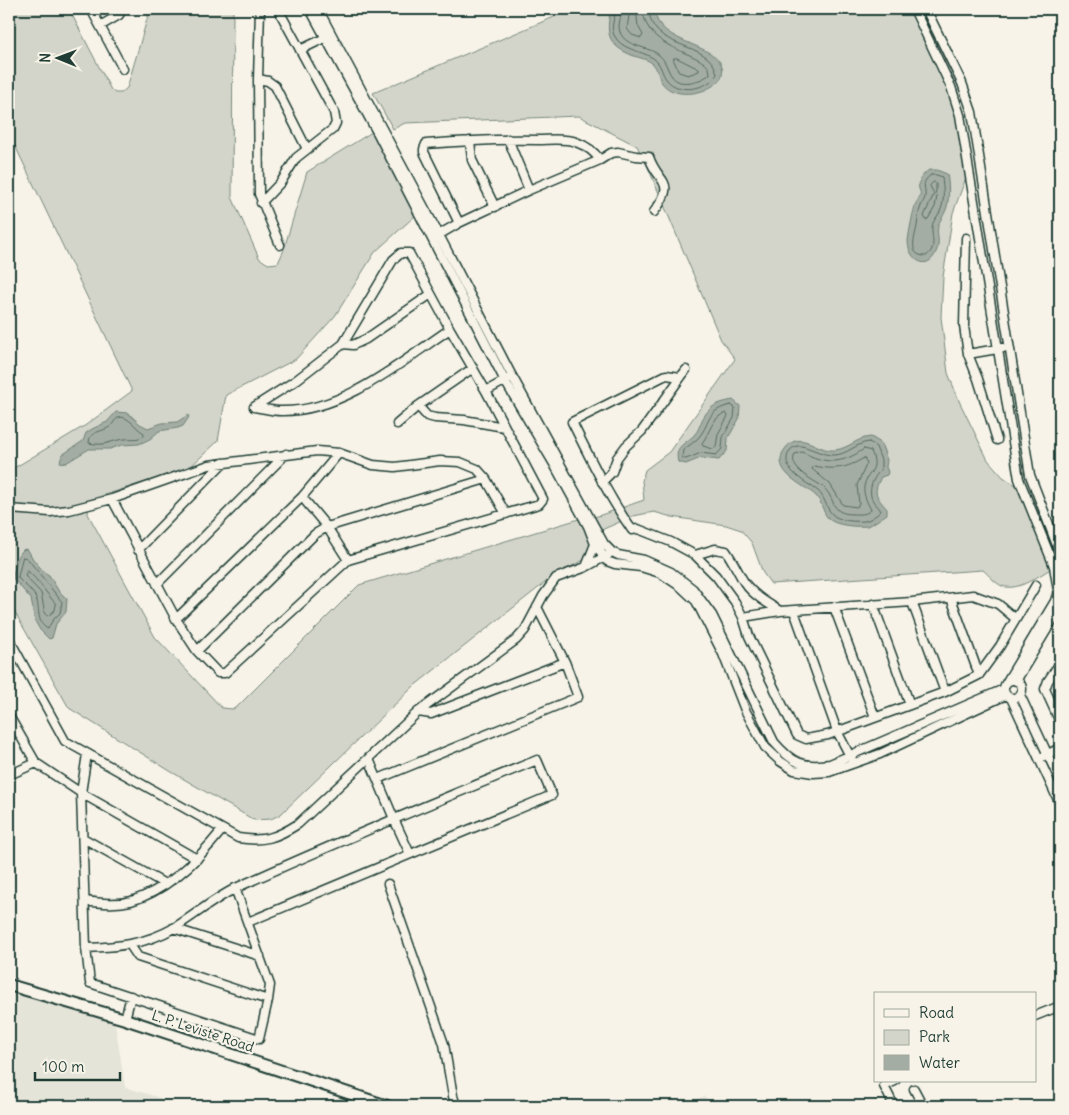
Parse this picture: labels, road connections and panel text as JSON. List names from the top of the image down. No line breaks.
{"streets":{"main road":["L. P. Leviste Road"]},"legend":["Road","Park","Water"],"scale_bar":"100 m","north":"left"}
